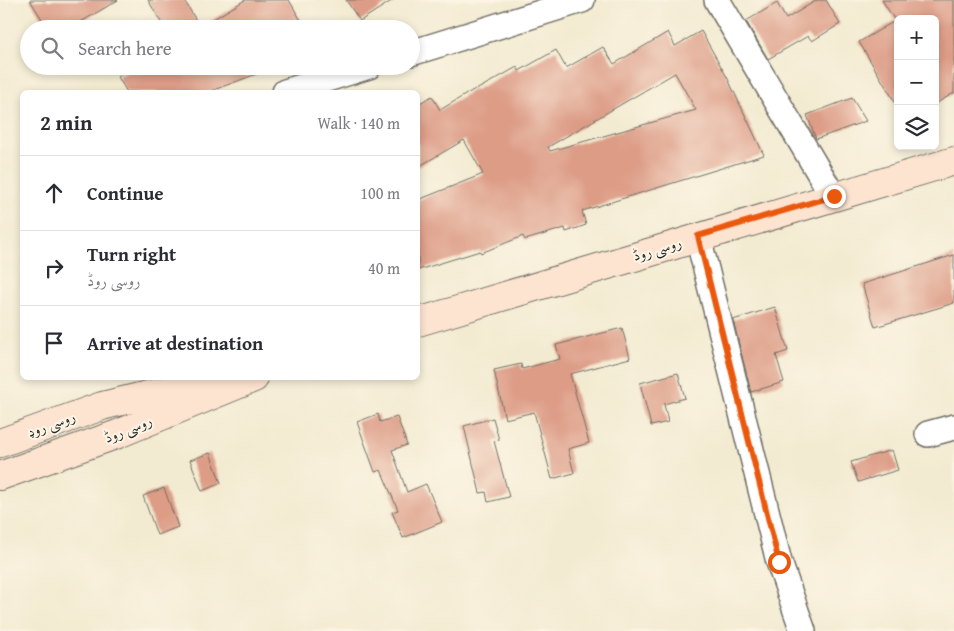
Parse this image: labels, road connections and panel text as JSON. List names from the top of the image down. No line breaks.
{"streets":{"main road":["روسی روڈ","روسی روډ"]},"crossings":[["روسی روڈ","روسی روډ"]],"page":{"map_buttons":["+","−"],"search":"Search here","heading":["2 min","Walk · 140 m"],"list":[["Continue","100 m"],["Turn right","روسی روڈ","40 m"],"Arrive at destination"]}}
